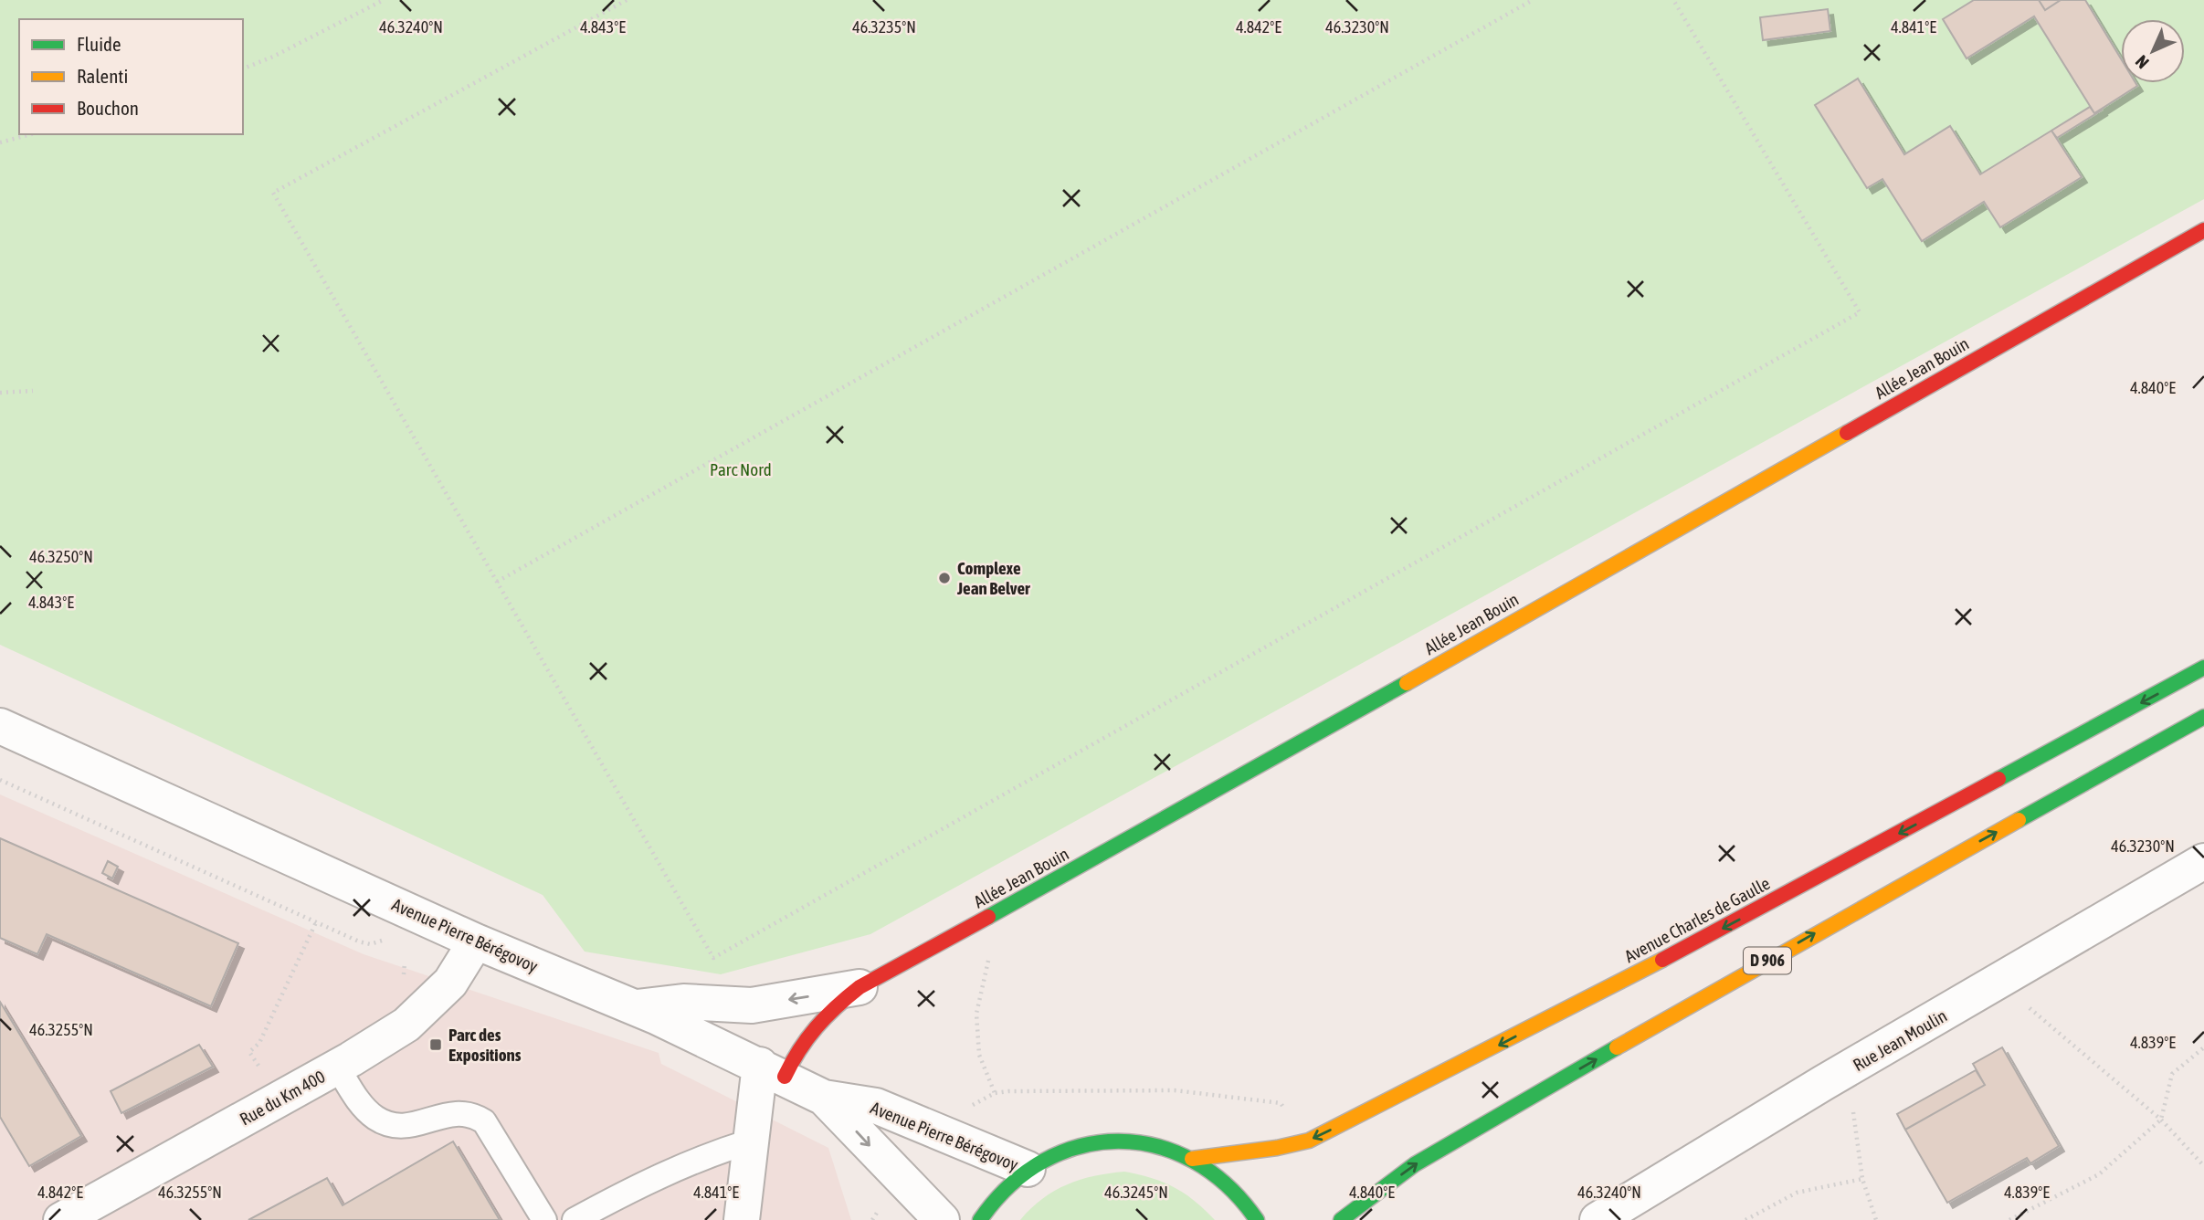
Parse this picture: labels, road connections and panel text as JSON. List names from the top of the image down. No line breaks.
{"streets":{"main road":["Allée Jean Bouin","Avenue Charles de Gaulle","D 906"],"street":["Avenue Pierre Bérégovoy","Rue Jean Moulin","Rue du Km 400"]},"crossings":[["Allée Jean Bouin","Avenue Pierre Bérégovoy"],["Avenue Pierre Bérégovoy","Rue du Km 400"]],"parks":["Parc Nord"],"places":{"other":["Complexe Jean Belver"],"transit":["Parc des Expositions"]},"legend":["Fluide","Ralenti","Bouchon"],"north":"bottom left","coordinates":["46.3240°N","4.843°E","46.3235°N","4.842°E","46.3230°N","4.841°E","4.840°E","46.3250°N","46.3255°N","4.839°E","46.3245°N"]}
